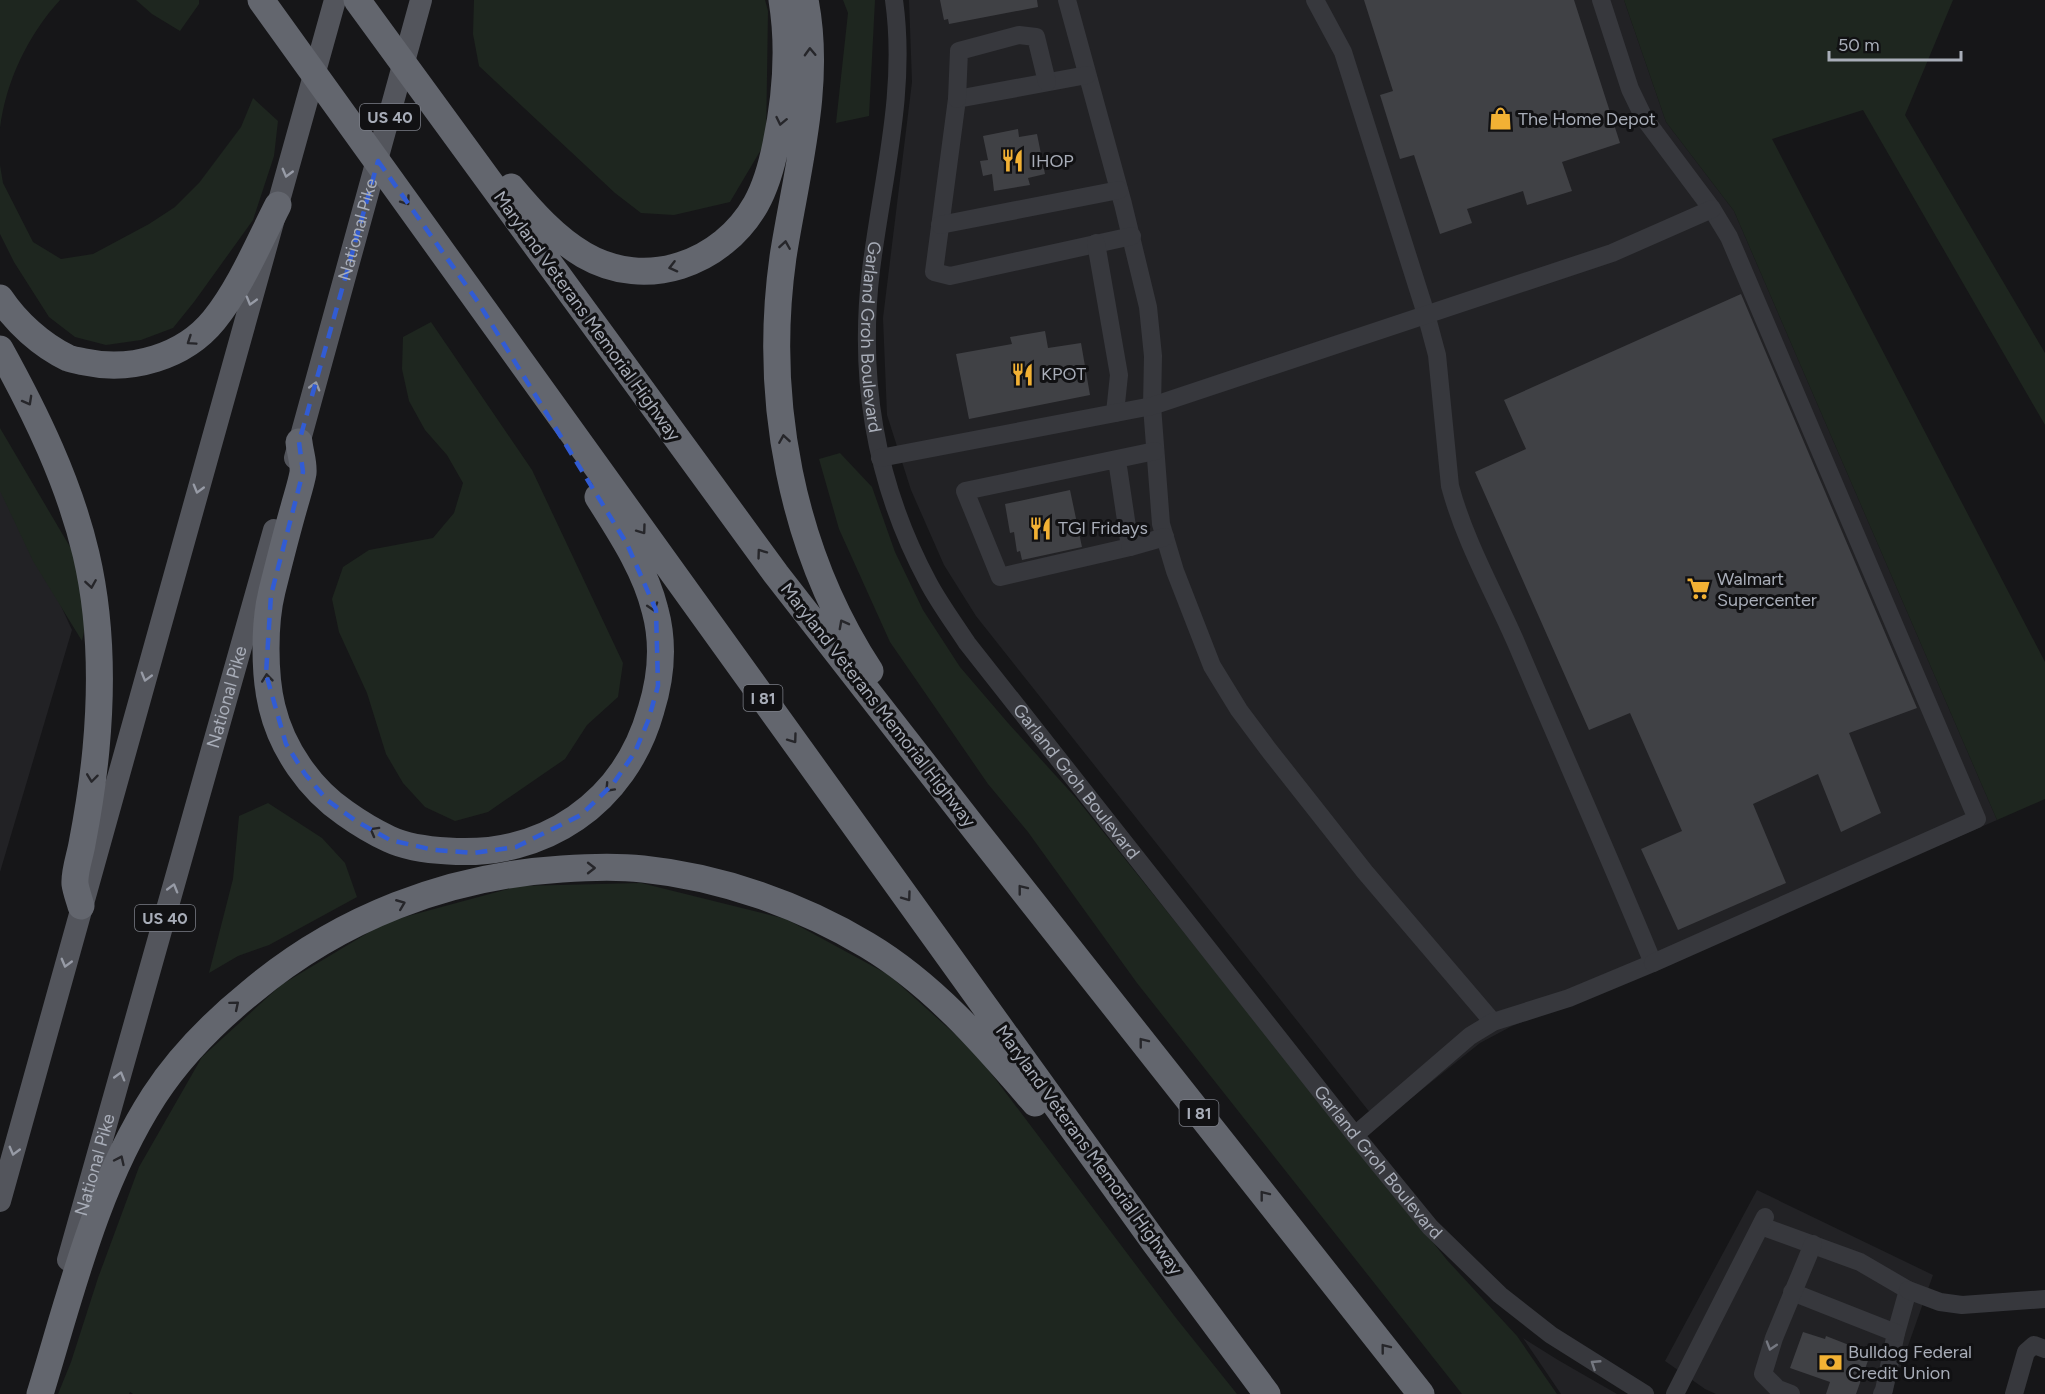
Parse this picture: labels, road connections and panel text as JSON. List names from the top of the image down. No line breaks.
{"streets":{"highway":["Maryland Veterans Memorial Highway","I 81"],"main road":["US 40","National Pike"],"street":["Garland Groh Boulevard"]},"places":{"shop":["The Home Depot"],"restaurant":["IHOP","KPOT","TGI Fridays"],"supermarket":["Walmart Supercenter"],"bank":["Bulldog Federal Credit Union"]},"scale_bar":"50 m"}
